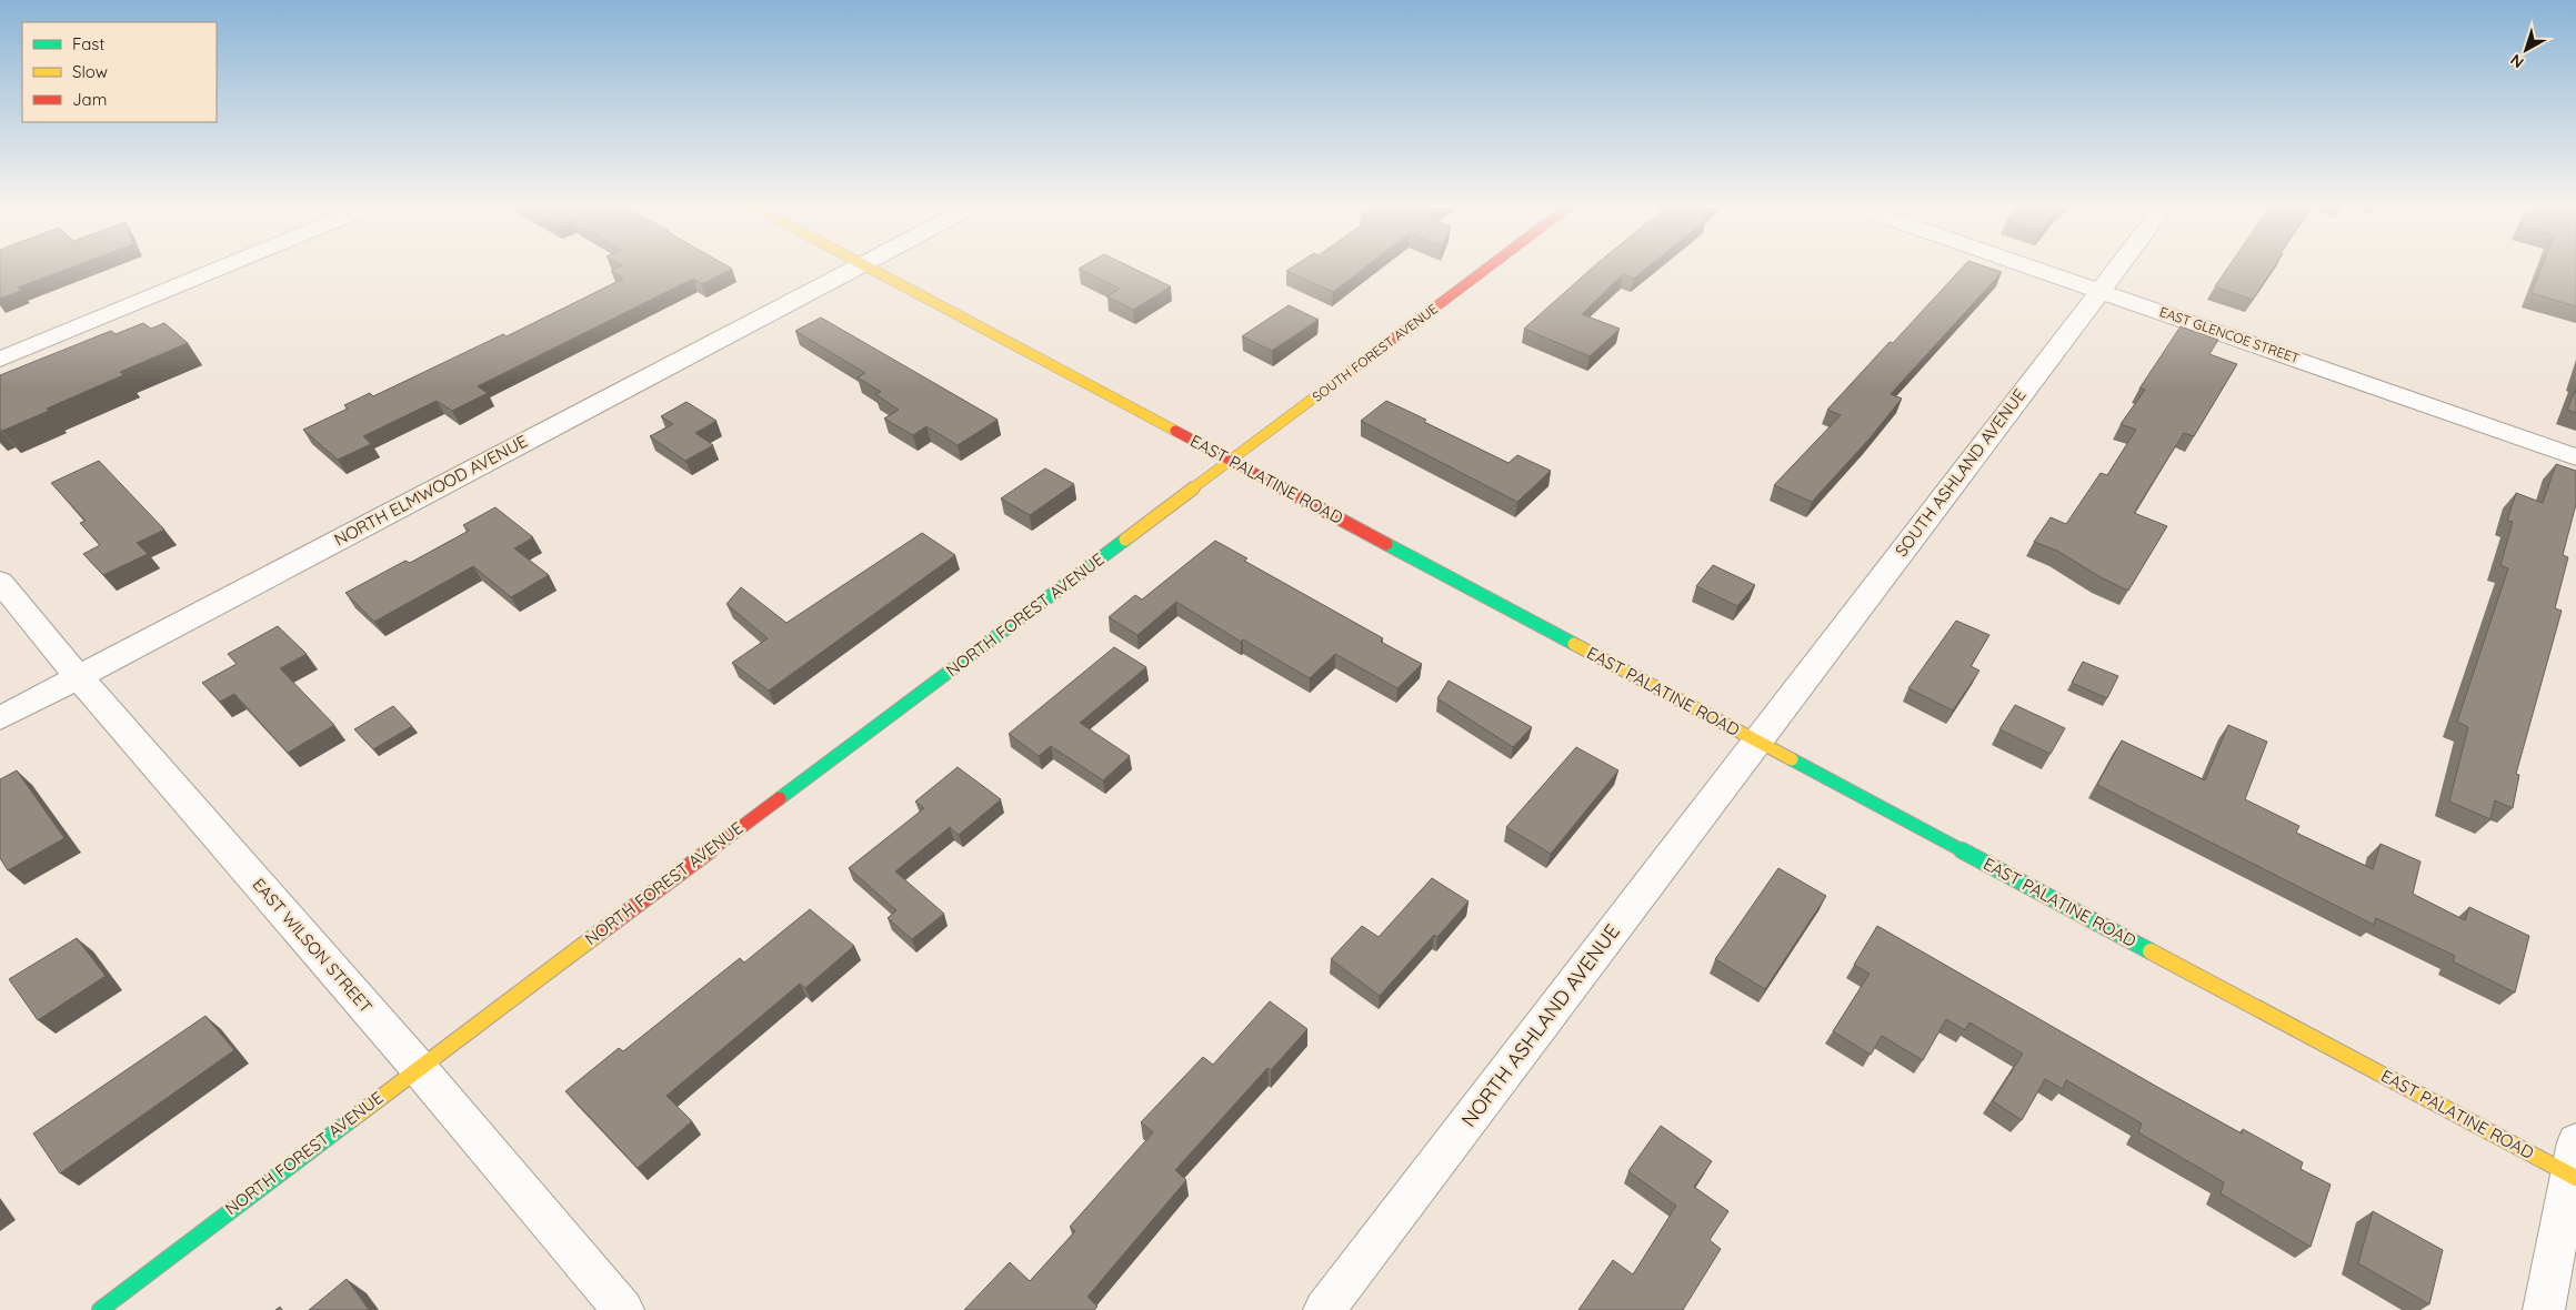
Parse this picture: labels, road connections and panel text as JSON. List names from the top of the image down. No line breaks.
{"streets":{"main road":["SOUTH FOREST AVENUE","EAST PALATINE ROAD","NORTH FOREST AVENUE"],"street":["EAST GLENCOE STREET","SOUTH ASHLAND AVENUE","NORTH ELMWOOD AVENUE","EAST WILSON STREET","NORTH ASHLAND AVENUE"]},"crossings":[["EAST GLENCOE STREET","SOUTH ASHLAND AVENUE"],["SOUTH FOREST AVENUE","EAST PALATINE ROAD"],["SOUTH FOREST AVENUE","NORTH FOREST AVENUE"],["SOUTH ASHLAND AVENUE","EAST PALATINE ROAD"],["SOUTH ASHLAND AVENUE","NORTH ASHLAND AVENUE"],["EAST PALATINE ROAD","NORTH FOREST AVENUE"],["EAST PALATINE ROAD","NORTH ASHLAND AVENUE"],["NORTH ELMWOOD AVENUE","EAST WILSON STREET"],["NORTH FOREST AVENUE","EAST WILSON STREET"]],"legend":["Fast","Slow","Jam"],"north":"bottom left"}
